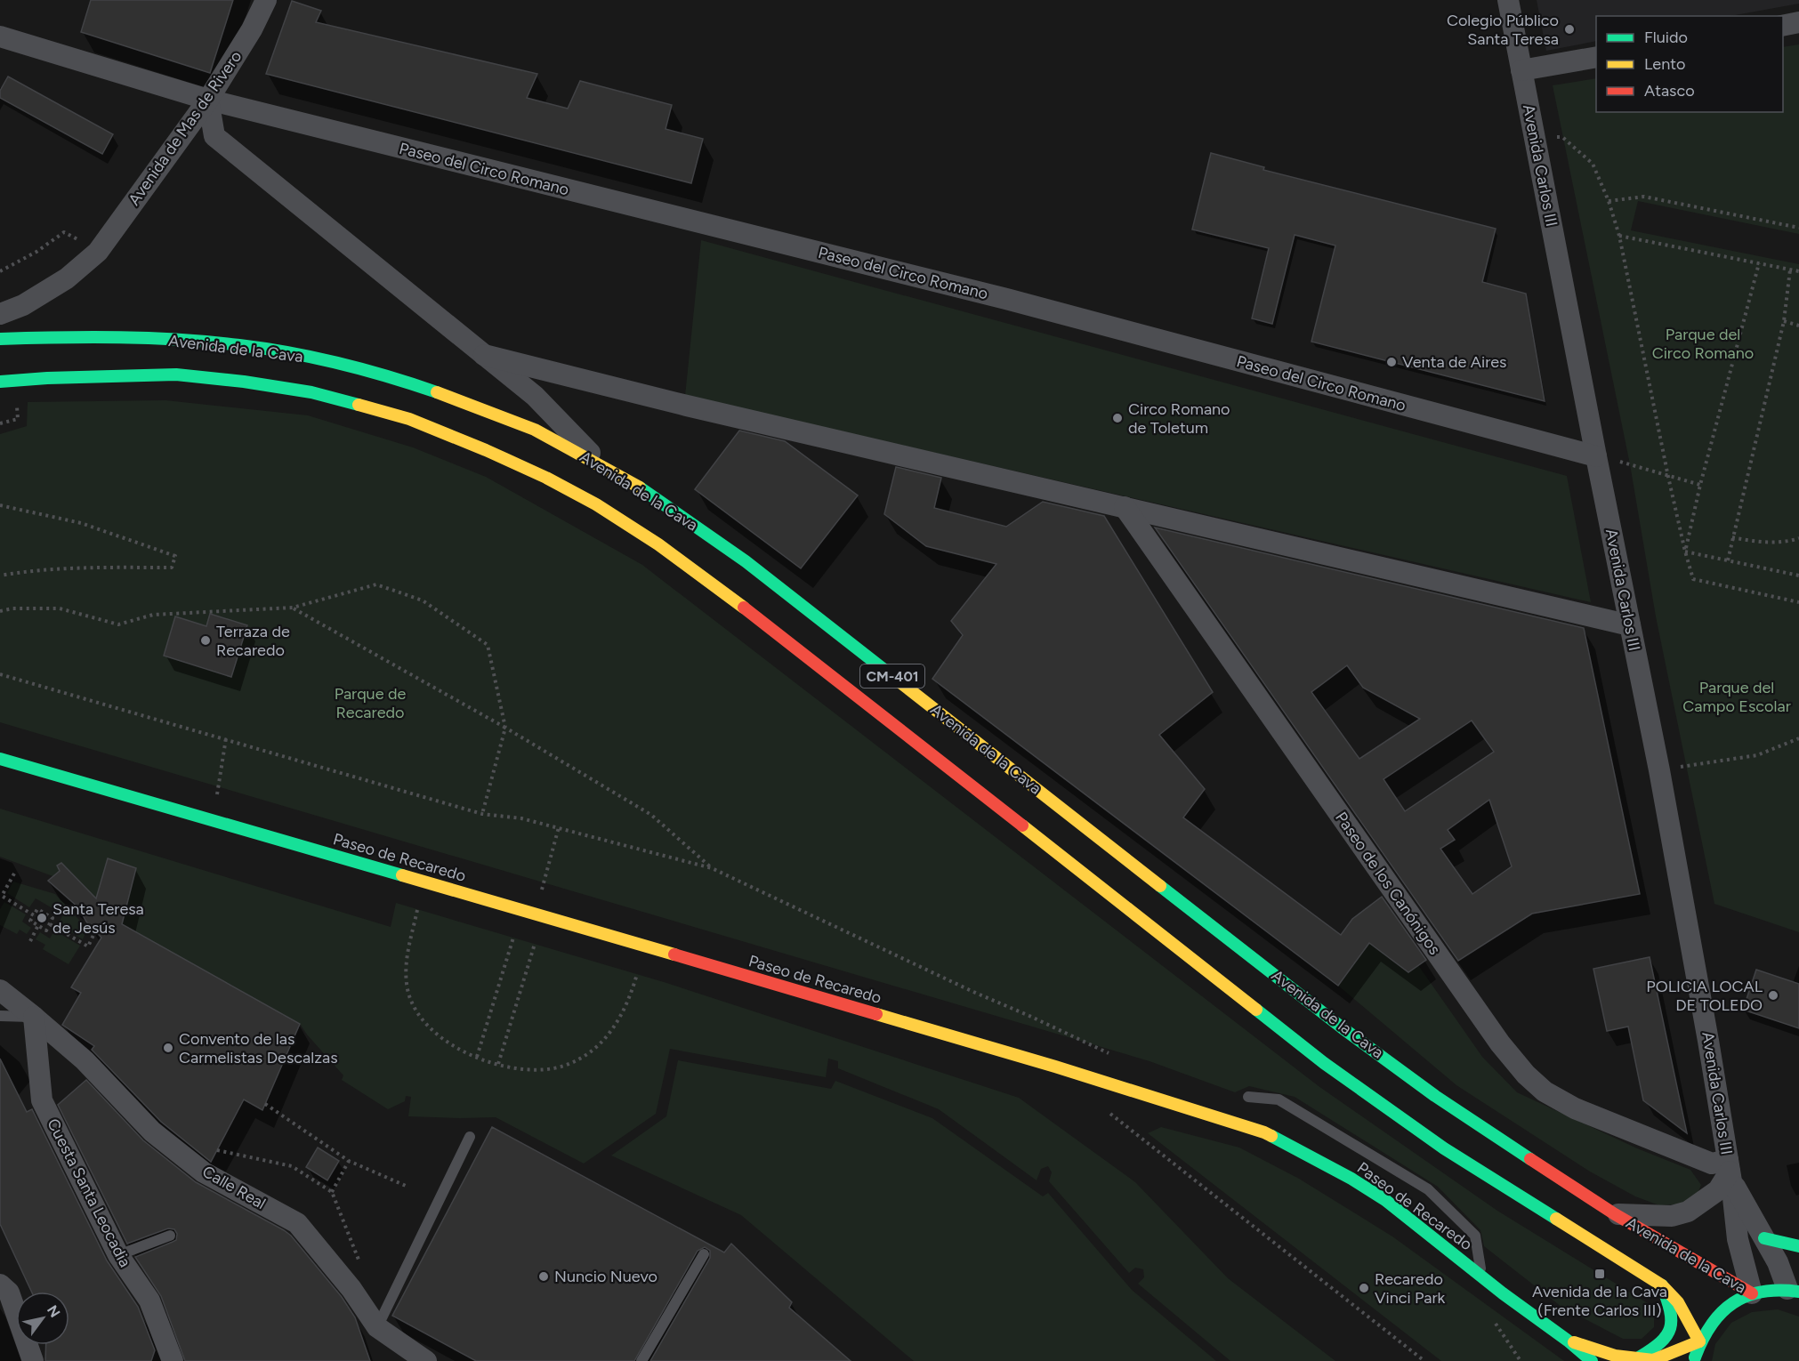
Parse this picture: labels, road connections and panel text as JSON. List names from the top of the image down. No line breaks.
{"streets":{"main road":["Avenida de la Cava","CM-401","Paseo de Recaredo"],"street":["Avenida de Mas de Rivero","Avenida Carlos III","Paseo del Circo Romano","Paseo de los Canónigos","Calle Real","Cuesta Santa Leocadia"]},"crossings":[["Avenida de Mas de Rivero","Paseo del Circo Romano"],["Avenida Carlos III","Paseo del Circo Romano"],["Avenida Carlos III","Avenida de la Cava"],["Avenida Carlos III","Paseo de los Canónigos"],["Avenida de la Cava","Paseo de Recaredo"],["Calle Real","Cuesta Santa Leocadia"]],"parks":["Parque del Circo Romano","Parque del Campo Escolar","Parque de Recaredo"],"places":{"other":["Colegio Público Santa Teresa","Venta de Aires","Circo Romano de Toletum","Terraza de Recaredo","Santa Teresa de Jesús","POLICIA LOCAL DE TOLEDO","Convento de las Carmelistas Descalzas","Nuncio Nuevo","Recaredo Vinci Park"],"transit":["Avenida de la Cava (Frente Carlos III)"]},"legend":["Fluido","Lento","Atasco"],"north":"top right"}
